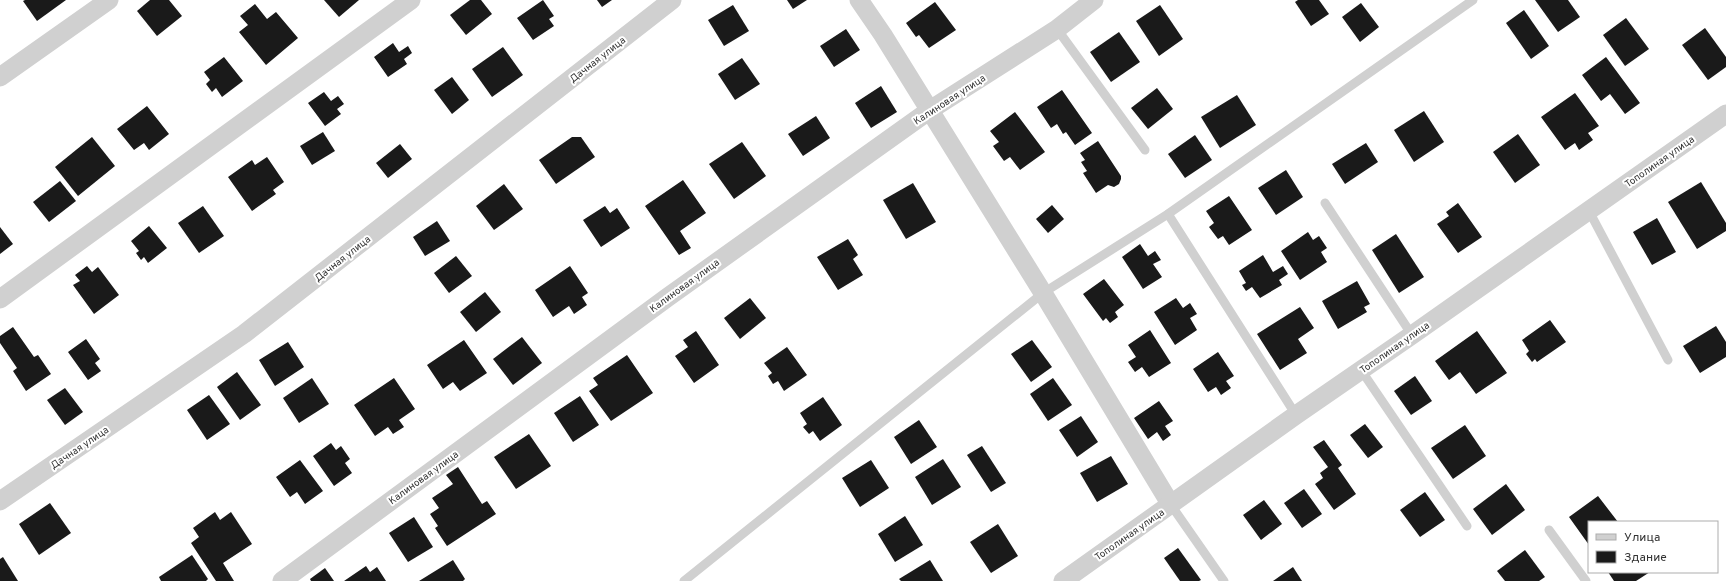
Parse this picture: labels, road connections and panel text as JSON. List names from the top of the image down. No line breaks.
{"streets":{"street":["Дачная улица","Калиновая улица","Тополиная улица"]},"legend":["Улица","Здание"]}
